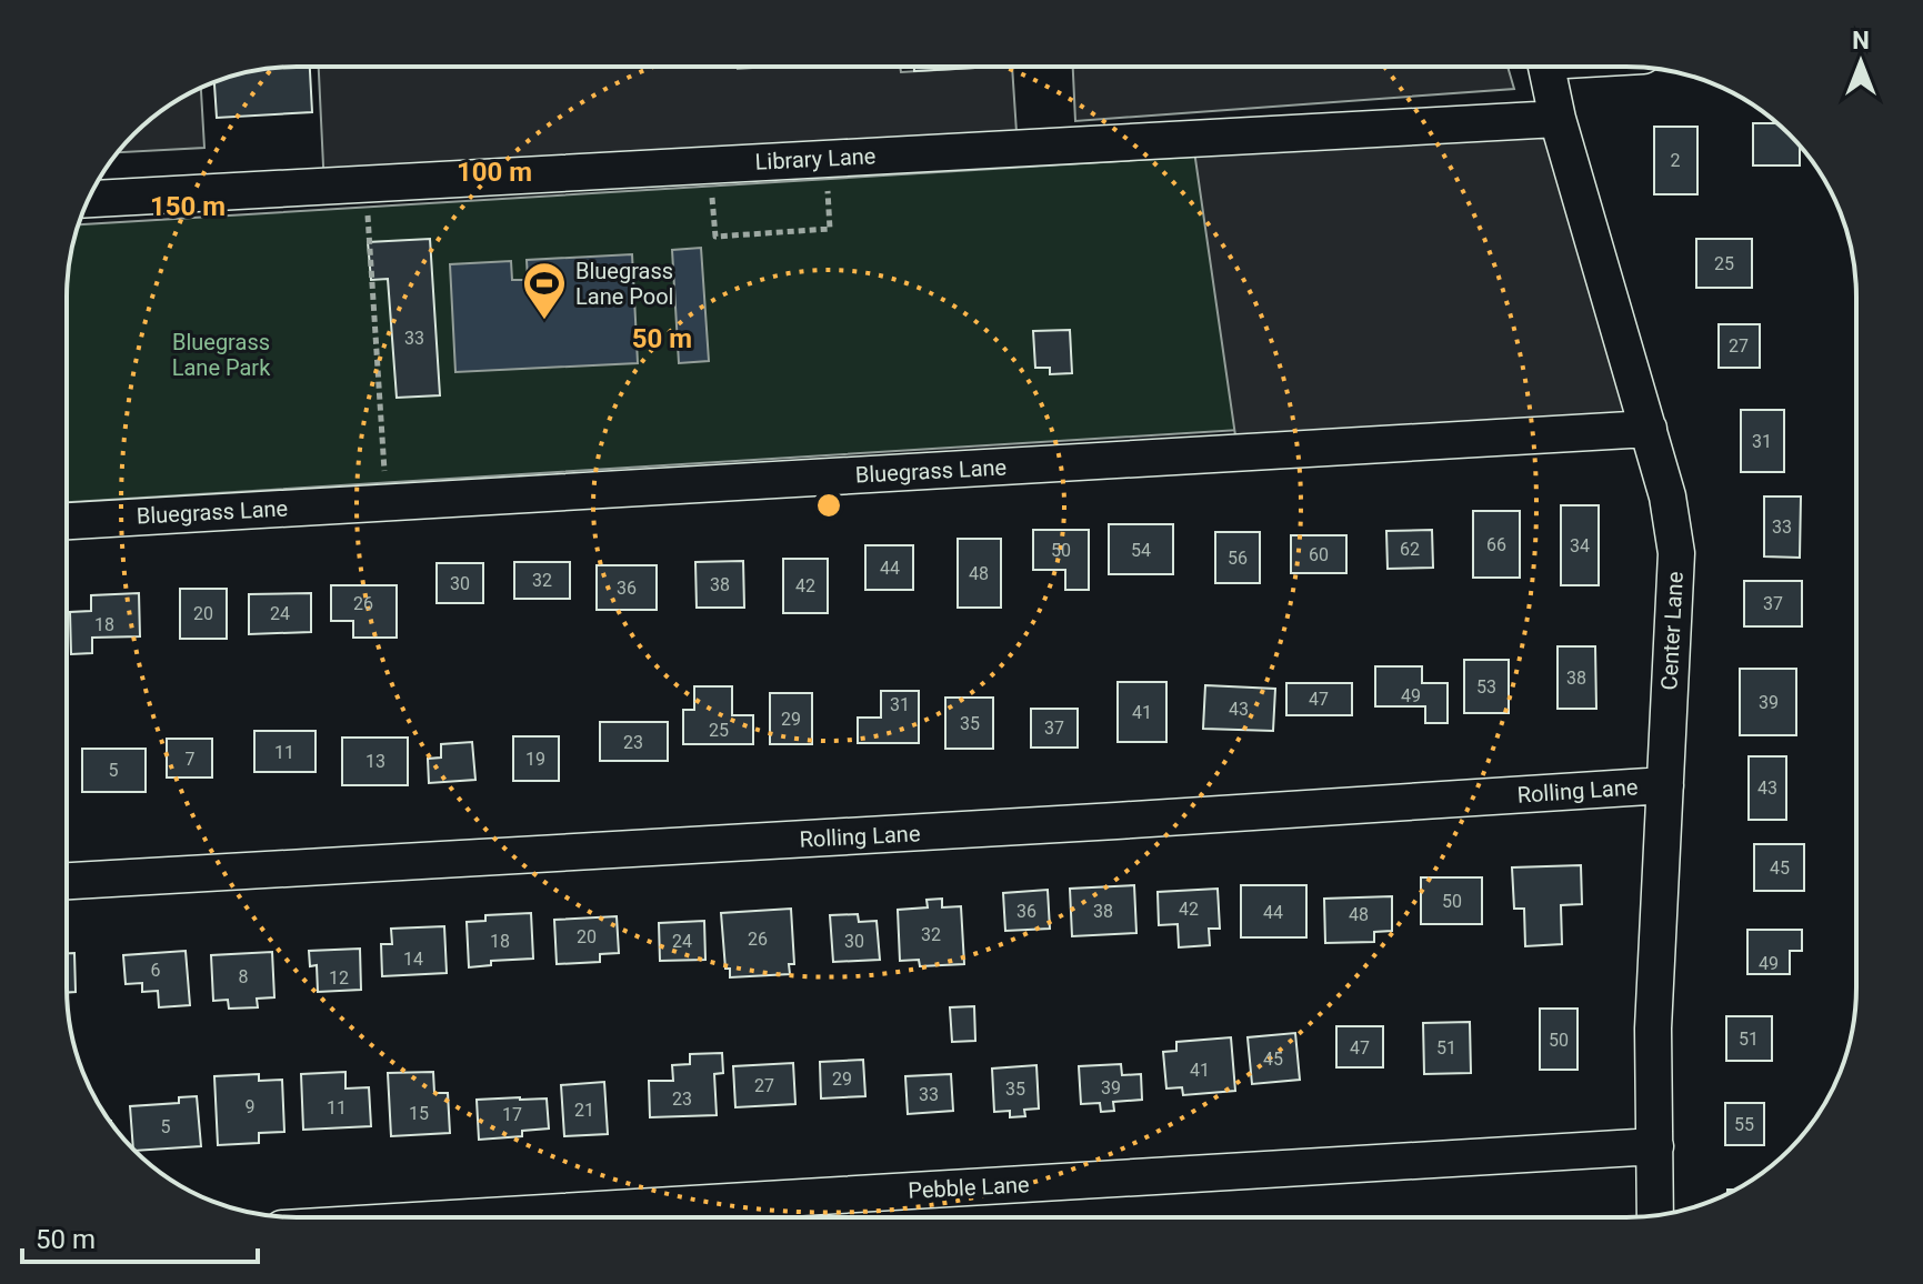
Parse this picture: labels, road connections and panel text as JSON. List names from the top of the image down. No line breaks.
{"streets":{"street":["Library Lane","Bluegrass Lane","Center Lane","Rolling Lane","Pebble Lane"]},"crossings":[["Library Lane","Center Lane"],["Bluegrass Lane","Center Lane"],["Center Lane","Rolling Lane"],["Center Lane","Pebble Lane"]],"parks":["Bluegrass Lane Park"],"places":{"sports":["Bluegrass Lane Pool"]},"house_numbers":["2","25","33","27","31","33","66","34","62","50","54","60","56","44","48","32","30","38","42","36","26","37","20","24","18","38","53","49","47","39","31","43","41","29","35","37","25","23","11","7","19","13","5","43","45","50","42","36","38","44","48","32","20","26","18","24","30","14","49","6","8","12","51","50","47","51","45","41","29","27","39","35","33","23","9","11","21","15","17","55","5"],"scale_bar":"50 m","north":"top","rings":["100 m","150 m","50 m"]}
